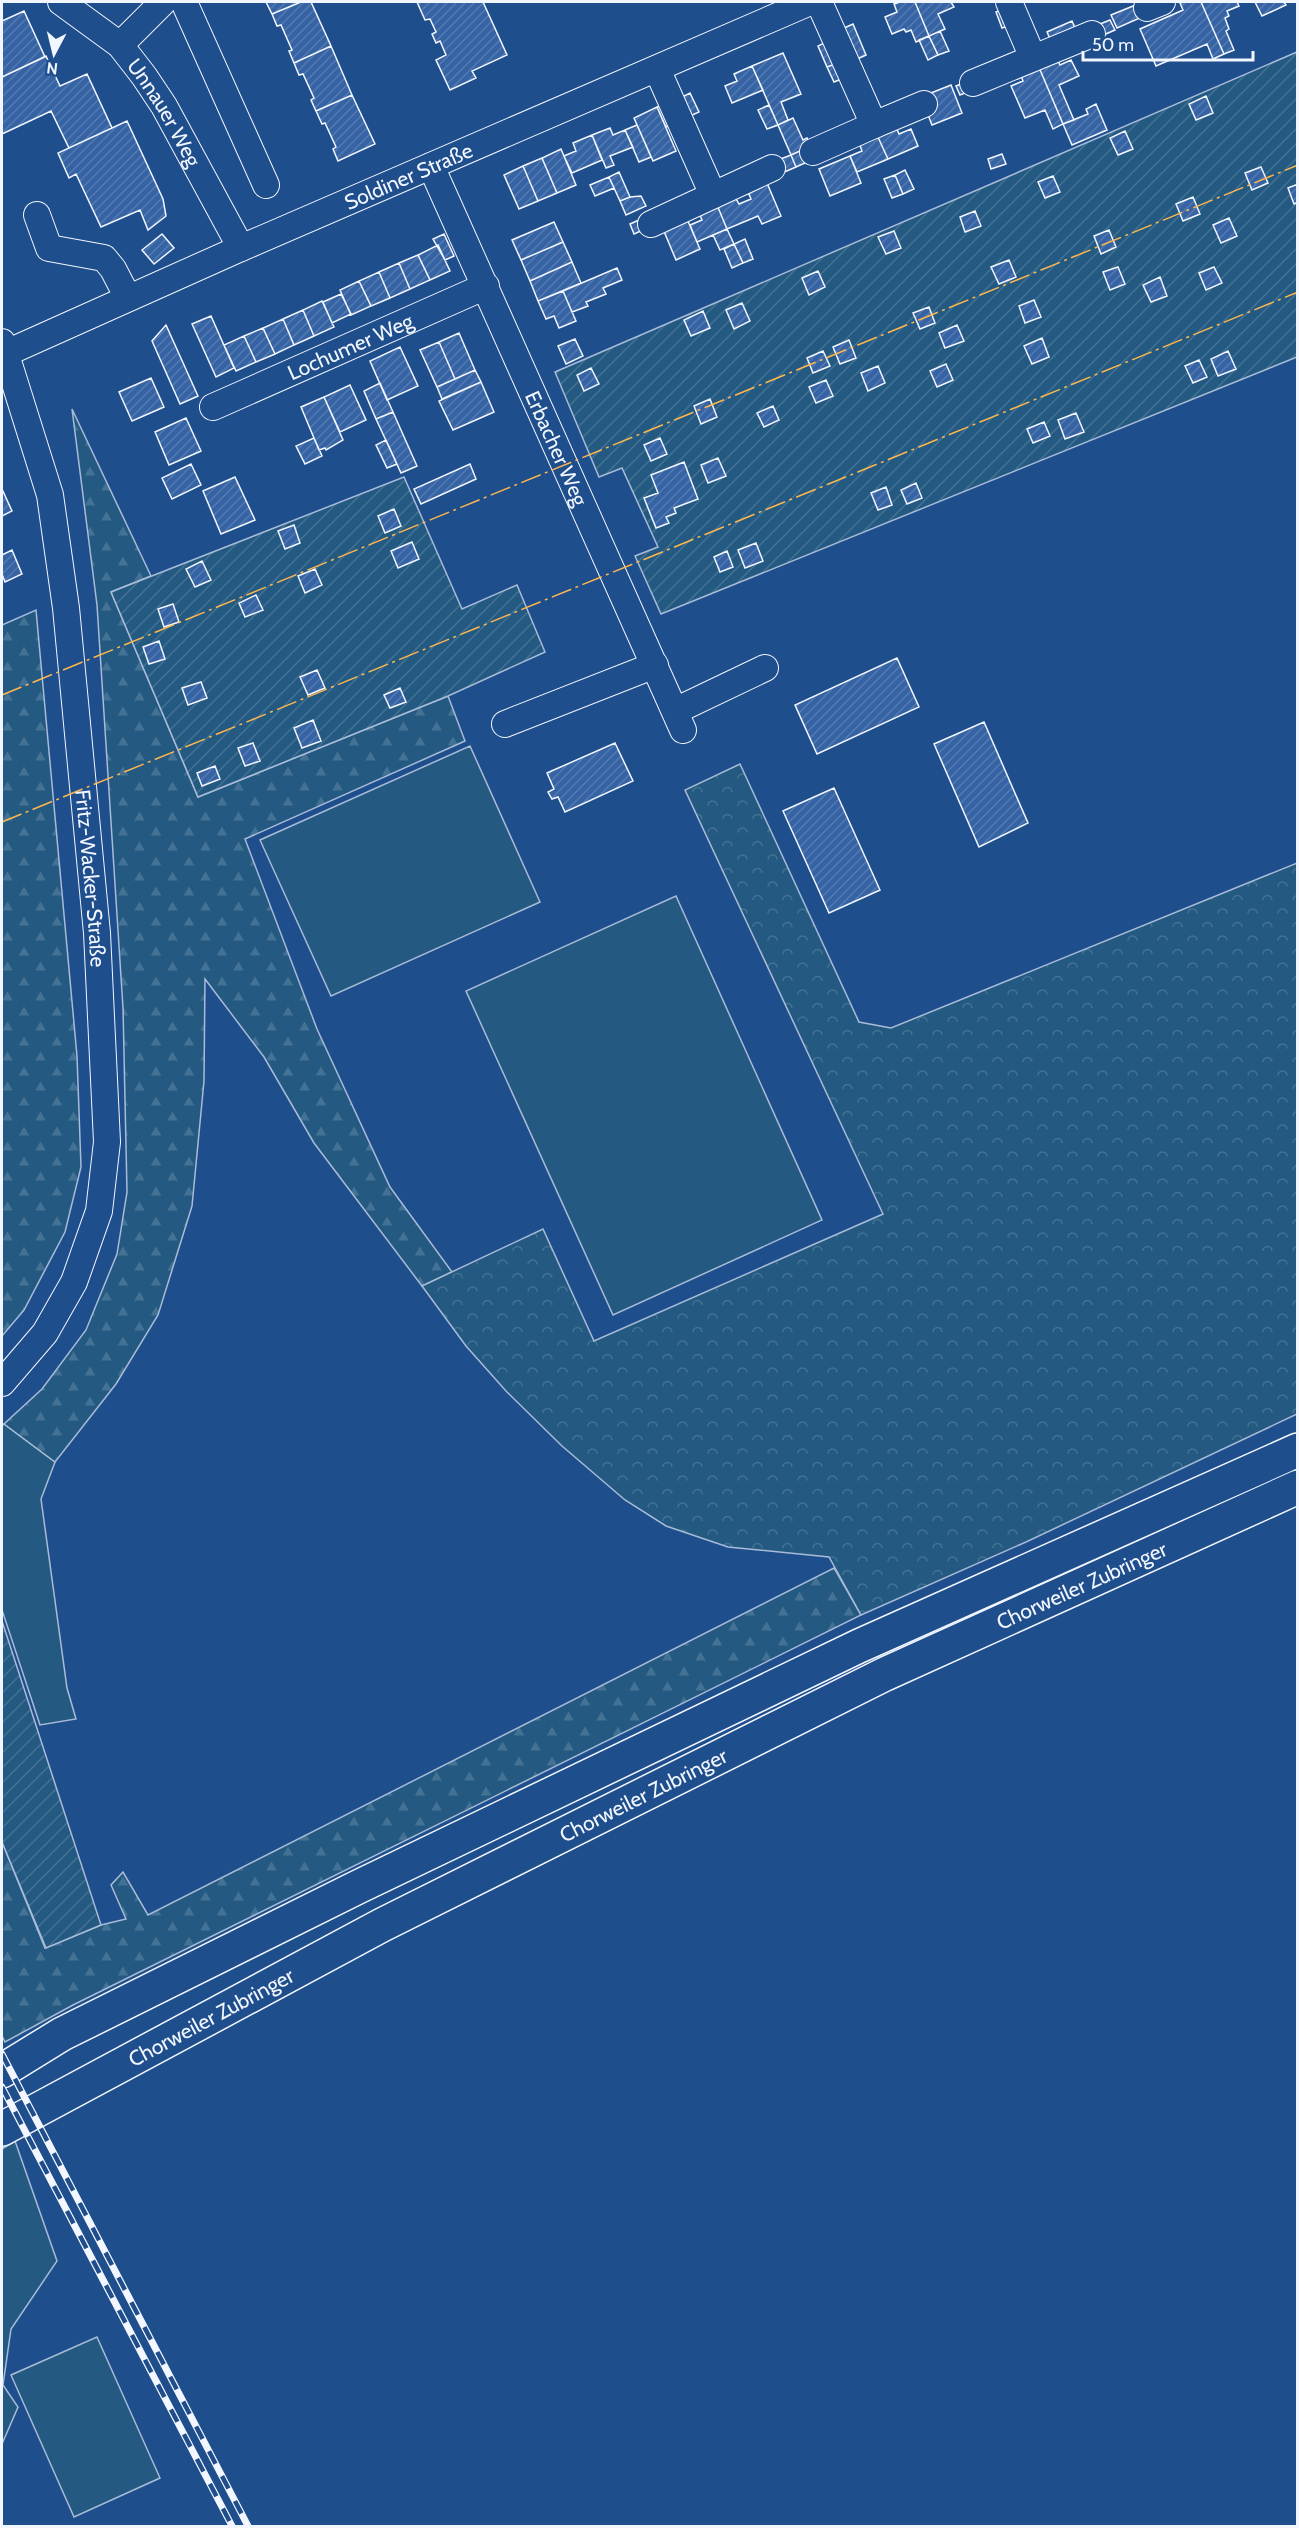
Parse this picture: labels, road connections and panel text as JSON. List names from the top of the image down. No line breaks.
{"streets":{"highway":["Chorweiler Zubringer"],"street":["Unnauer Weg","Soldiner Straße","Lochumer Weg","Erbacher Weg","Fritz-Wacker-Straße"]},"crossings":[["Unnauer Weg","Soldiner Straße"],["Soldiner Straße","Erbacher Weg"],["Soldiner Straße","Fritz-Wacker-Straße"],["Lochumer Weg","Erbacher Weg"]],"scale_bar":"50 m","north":"bottom"}
